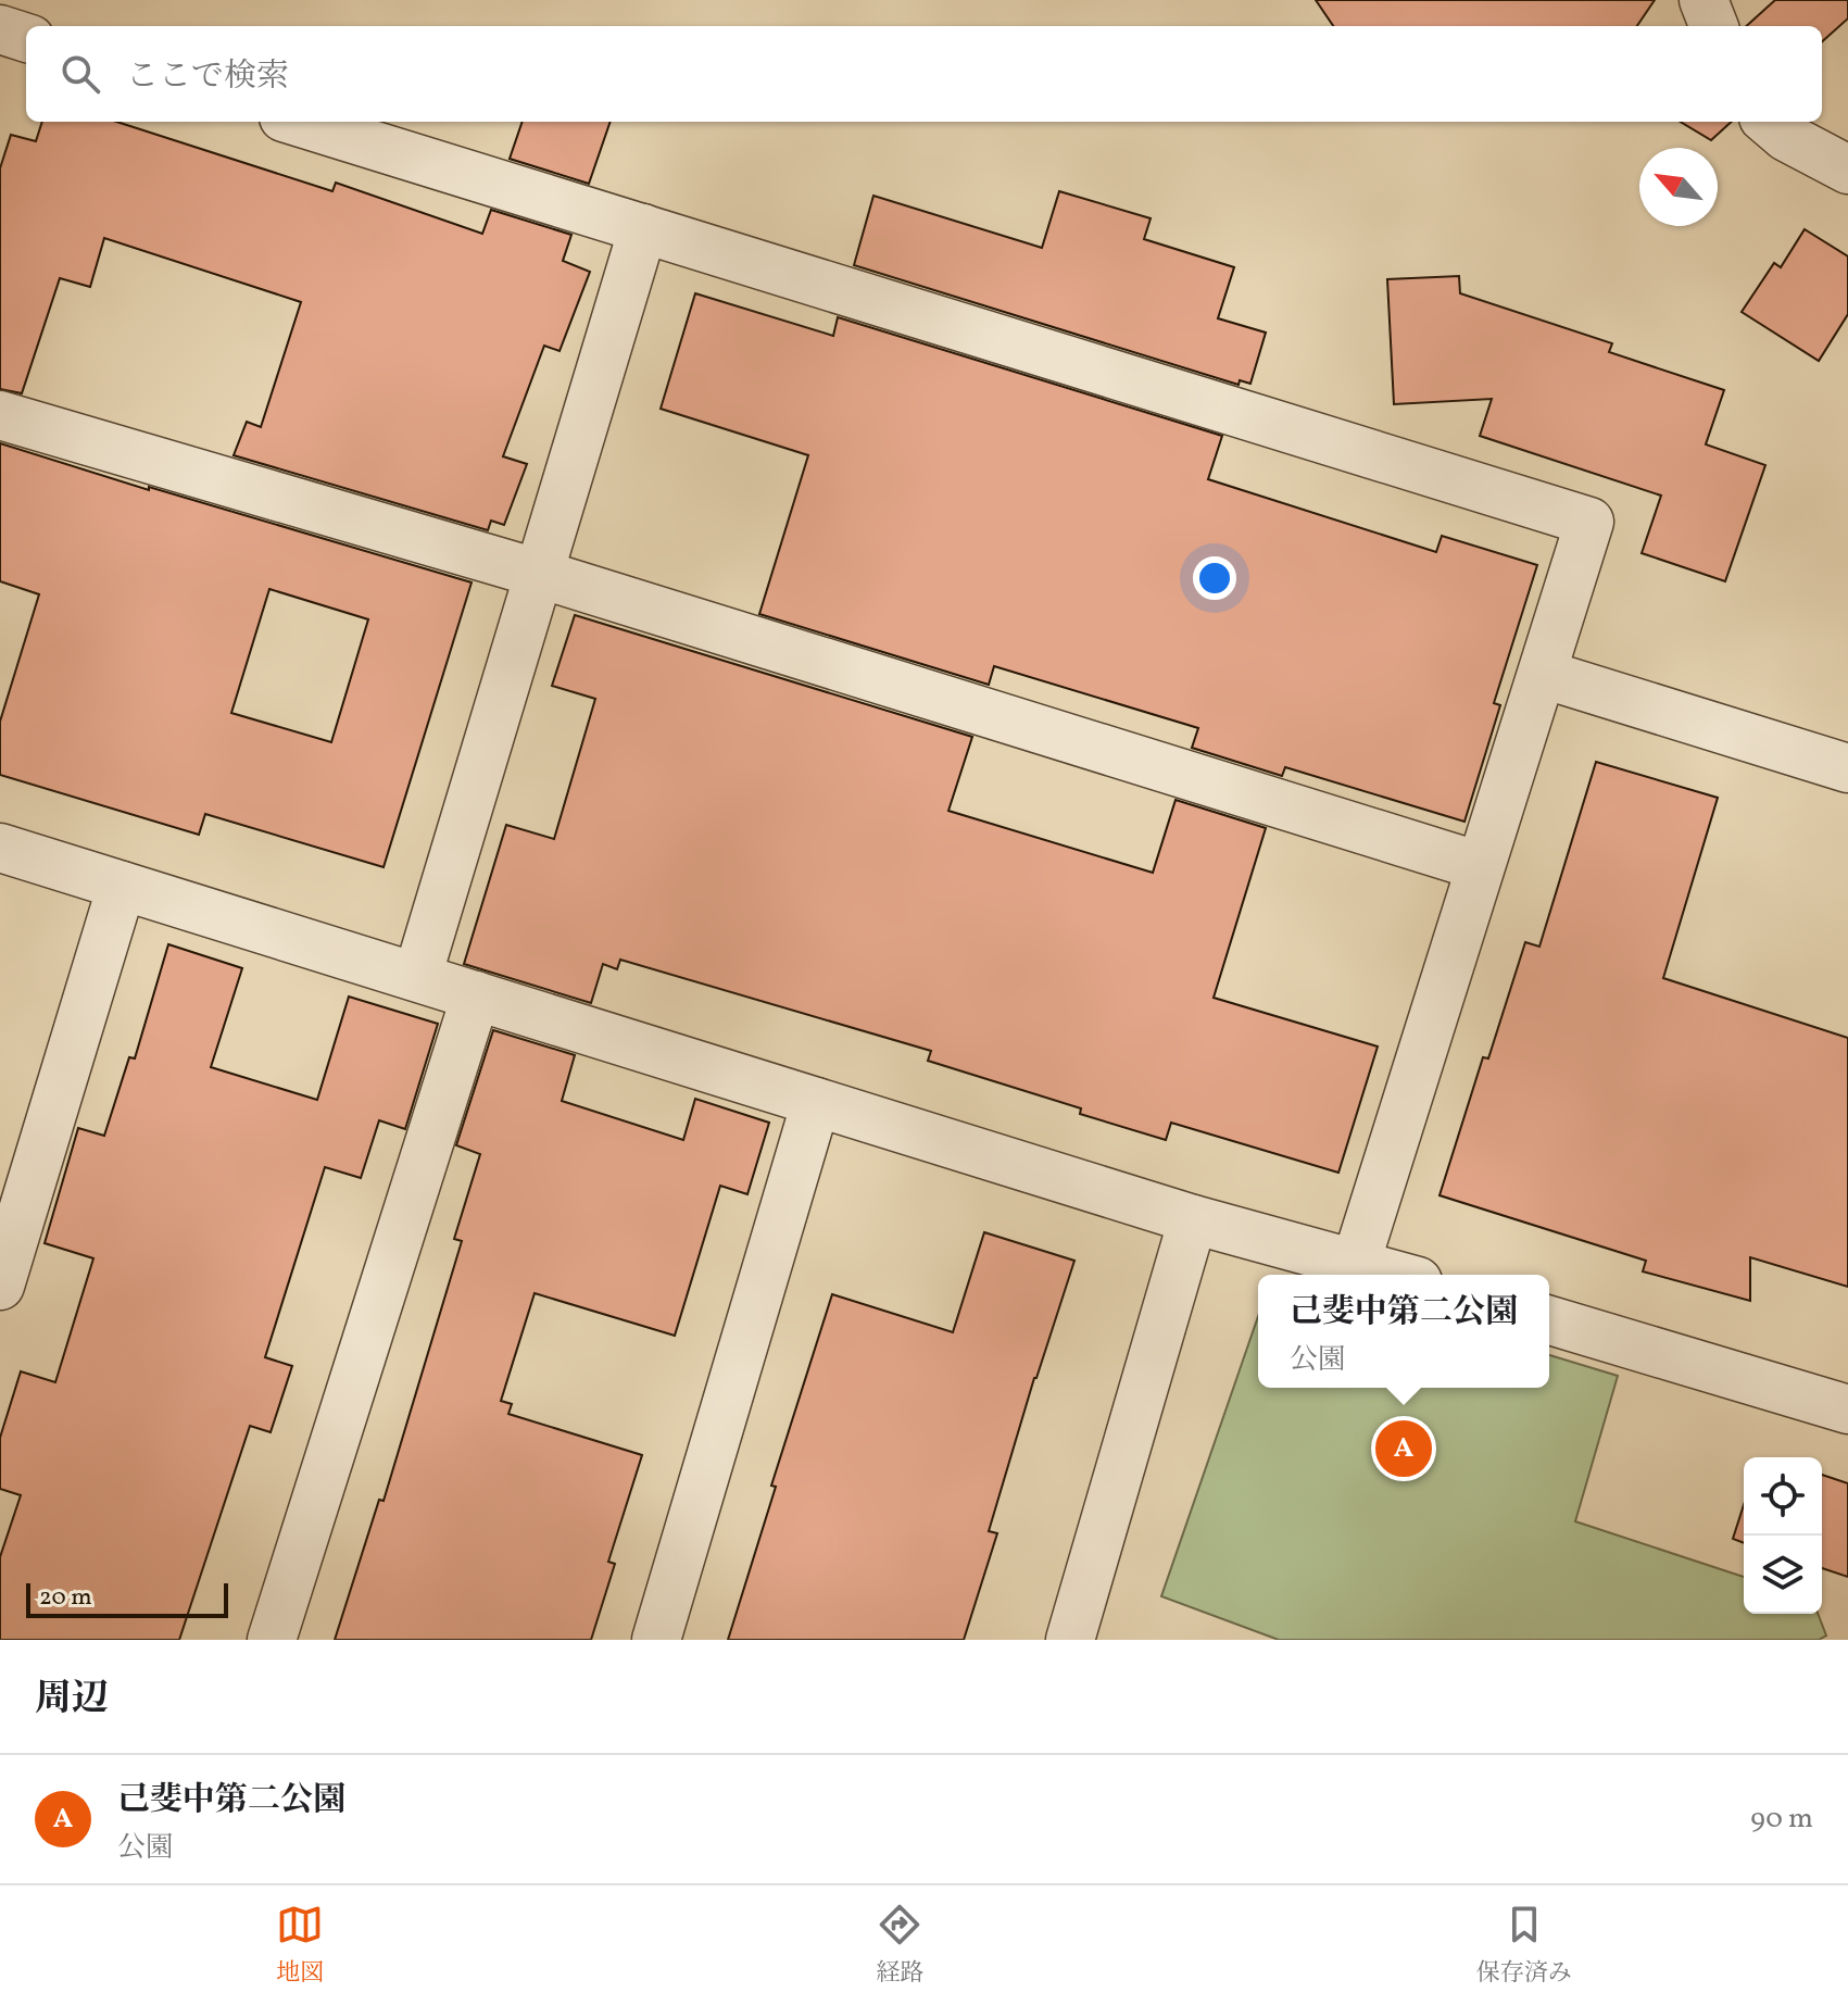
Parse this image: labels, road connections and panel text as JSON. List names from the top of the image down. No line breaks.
{"scale_bar":"20 m","north":"top left","page":{"search":"ここで検索","popup":["己斐中第二公園","公園"],"pins":"A","scale":"20 m","heading":"周辺","list":[{"mark":"A","name":"己斐中第二公園","note":"公園","value":"90 m"}],"nav":["地図","経路","保存済み"]}}
